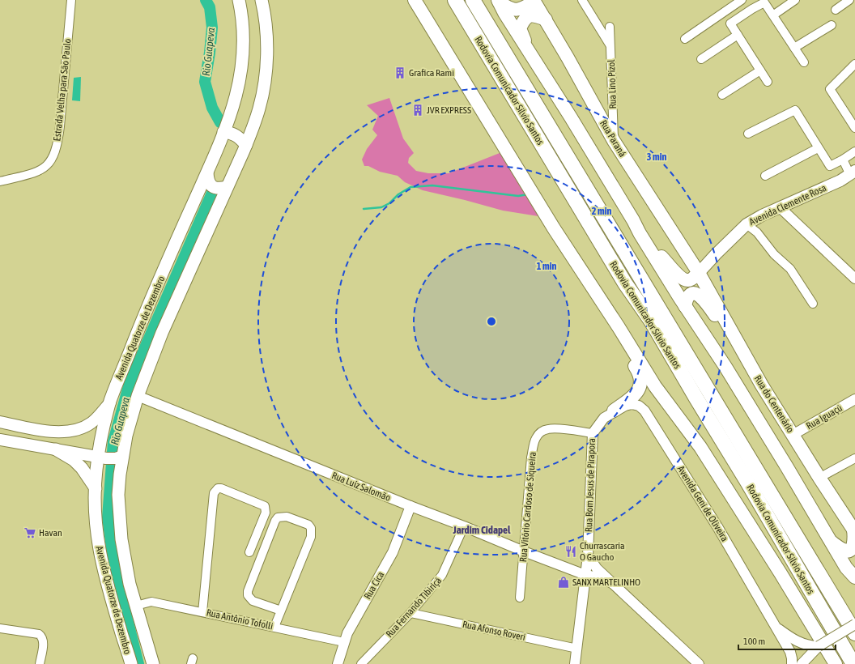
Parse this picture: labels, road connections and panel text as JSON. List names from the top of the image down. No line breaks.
{"streets":{"highway":["Rodovia Comunicador Silvio Santos","Rua Paraná","Rua do Centenário"],"main road":["Avenida Clemente Rosa","Avenida Quatorze de Dezembro"],"street":["Rua Lino Pizol","Estrada Velha para São Paulo","Rua Iguaçú","Rua Bom Jesus de Pirapora","Rua Luíz Salomão","Avenida Geni de Oliveira","Rua Vitório Cardoso de Siqueira","Rua Cica","Rua Fernando Tibiriçá","Rua Antônio Tofolli","Rua Afonso Roveri"]},"crossings":[["Rua Lino Pizol","Rua Paraná"],["Rua Paraná","Avenida Clemente Rosa"],["Rua Paraná","Rua do Centenário"],["Avenida Clemente Rosa","Rua do Centenário"],["Avenida Quatorze de Dezembro","Rua Luíz Salomão"],["Avenida Quatorze de Dezembro","Rua Antônio Tofolli"],["Rua do Centenário","Rua Iguaçú"],["Rua Bom Jesus de Pirapora","Rua Luíz Salomão"],["Rua Bom Jesus de Pirapora","Avenida Geni de Oliveira"],["Rua Bom Jesus de Pirapora","Rua Vitório Cardoso de Siqueira"],["Rua Bom Jesus de Pirapora","Rua Afonso Roveri"],["Rua Luíz Salomão","Rua Vitório Cardoso de Siqueira"],["Rua Luíz Salomão","Rua Cica"],["Rua Luíz Salomão","Rua Fernando Tibiriçá"],["Rua Cica","Rua Antônio Tofolli"],["Rua Fernando Tibiriçá","Rua Afonso Roveri"]],"districts":["Jardim Cidapel"],"water":["Rio Guapeva"],"places":{"building":["Grafica Rami","JVR EXPRESS"],"supermarket":["Havan"],"restaurant":["Churrascaria O Gaucho"],"shop":["SANX MARTELINHO"]},"scale_bar":"100 m","rings":["3 min","2 min","1 min"]}
